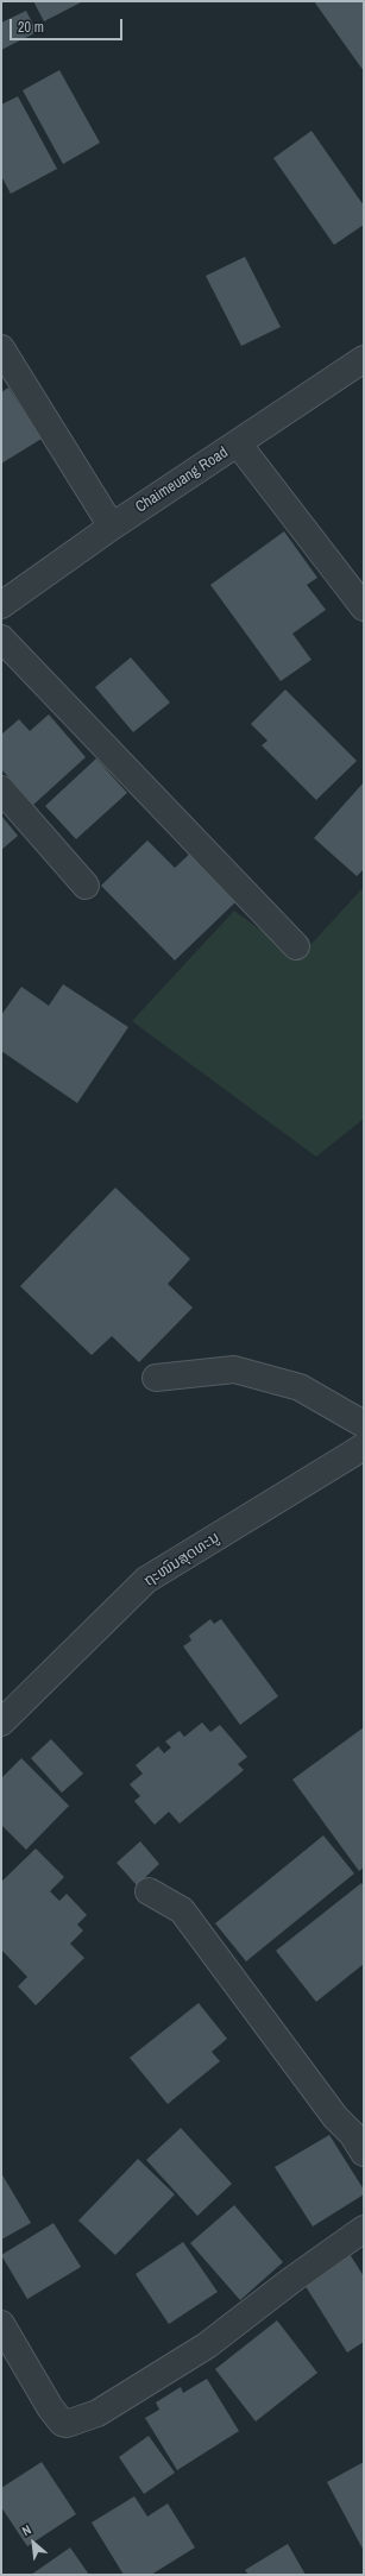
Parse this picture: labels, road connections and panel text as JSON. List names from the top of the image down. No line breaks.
{"streets":{"street":["Chaimeuang Road","ຖະໜົນສຸດທະນູ"]},"scale_bar":"20 m","north":"top left"}
